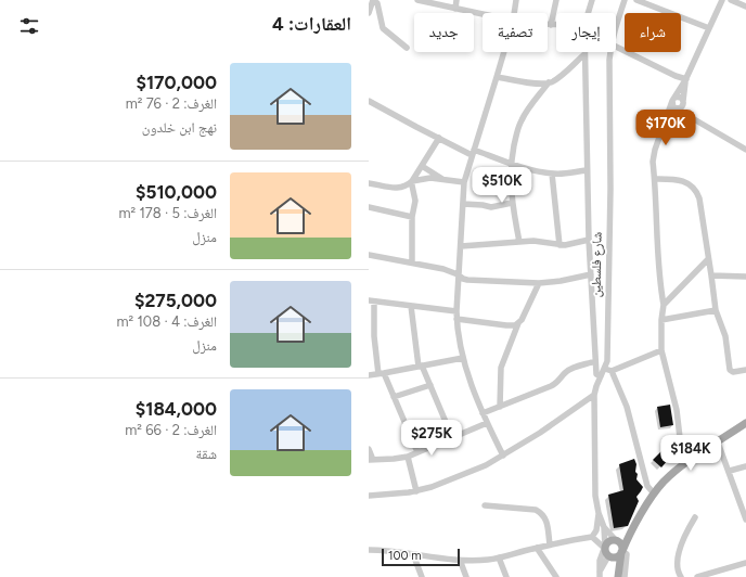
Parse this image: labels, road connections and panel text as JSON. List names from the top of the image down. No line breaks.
{"streets":{"street":["شارع فلسطين"]},"scale_bar":"100 m","page":{"heading":"العقارات: 4","chip":["شراء","إيجار","تصفية","جديد"],"list":[{"name":"$170,000","note":"الغرف: 2 · 76 m² · نهج ابن خلدون"},{"name":"$510,000","note":"الغرف: 5 · 178 m² · منزل"},{"name":"$275,000","note":"الغرف: 4 · 108 m² · منزل"},{"name":"$184,000","note":"الغرف: 2 · 66 m² · شقة"}],"price":["$170K","$510K","$275K","$184K"],"scale":"100 m"}}
